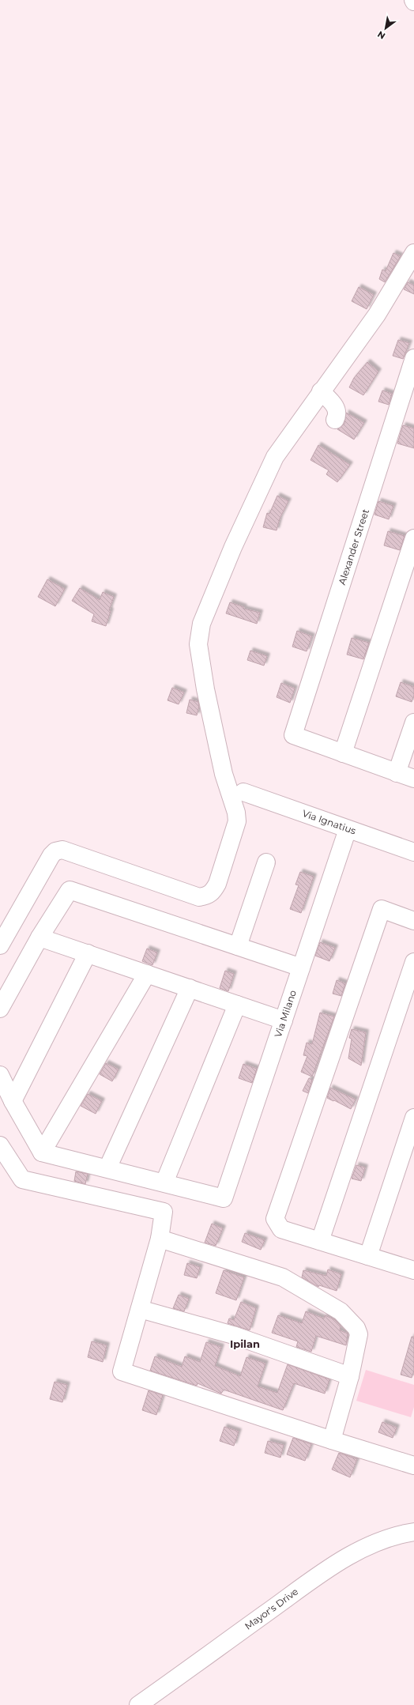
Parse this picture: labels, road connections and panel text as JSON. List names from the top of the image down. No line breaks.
{"streets":{"street":["Alexander Street","Via Ignatius","Via Milano","Mayor's Drive"]},"crossings":[["Via Ignatius","Via Milano"]],"districts":["Ipilan"],"north":"bottom left"}
